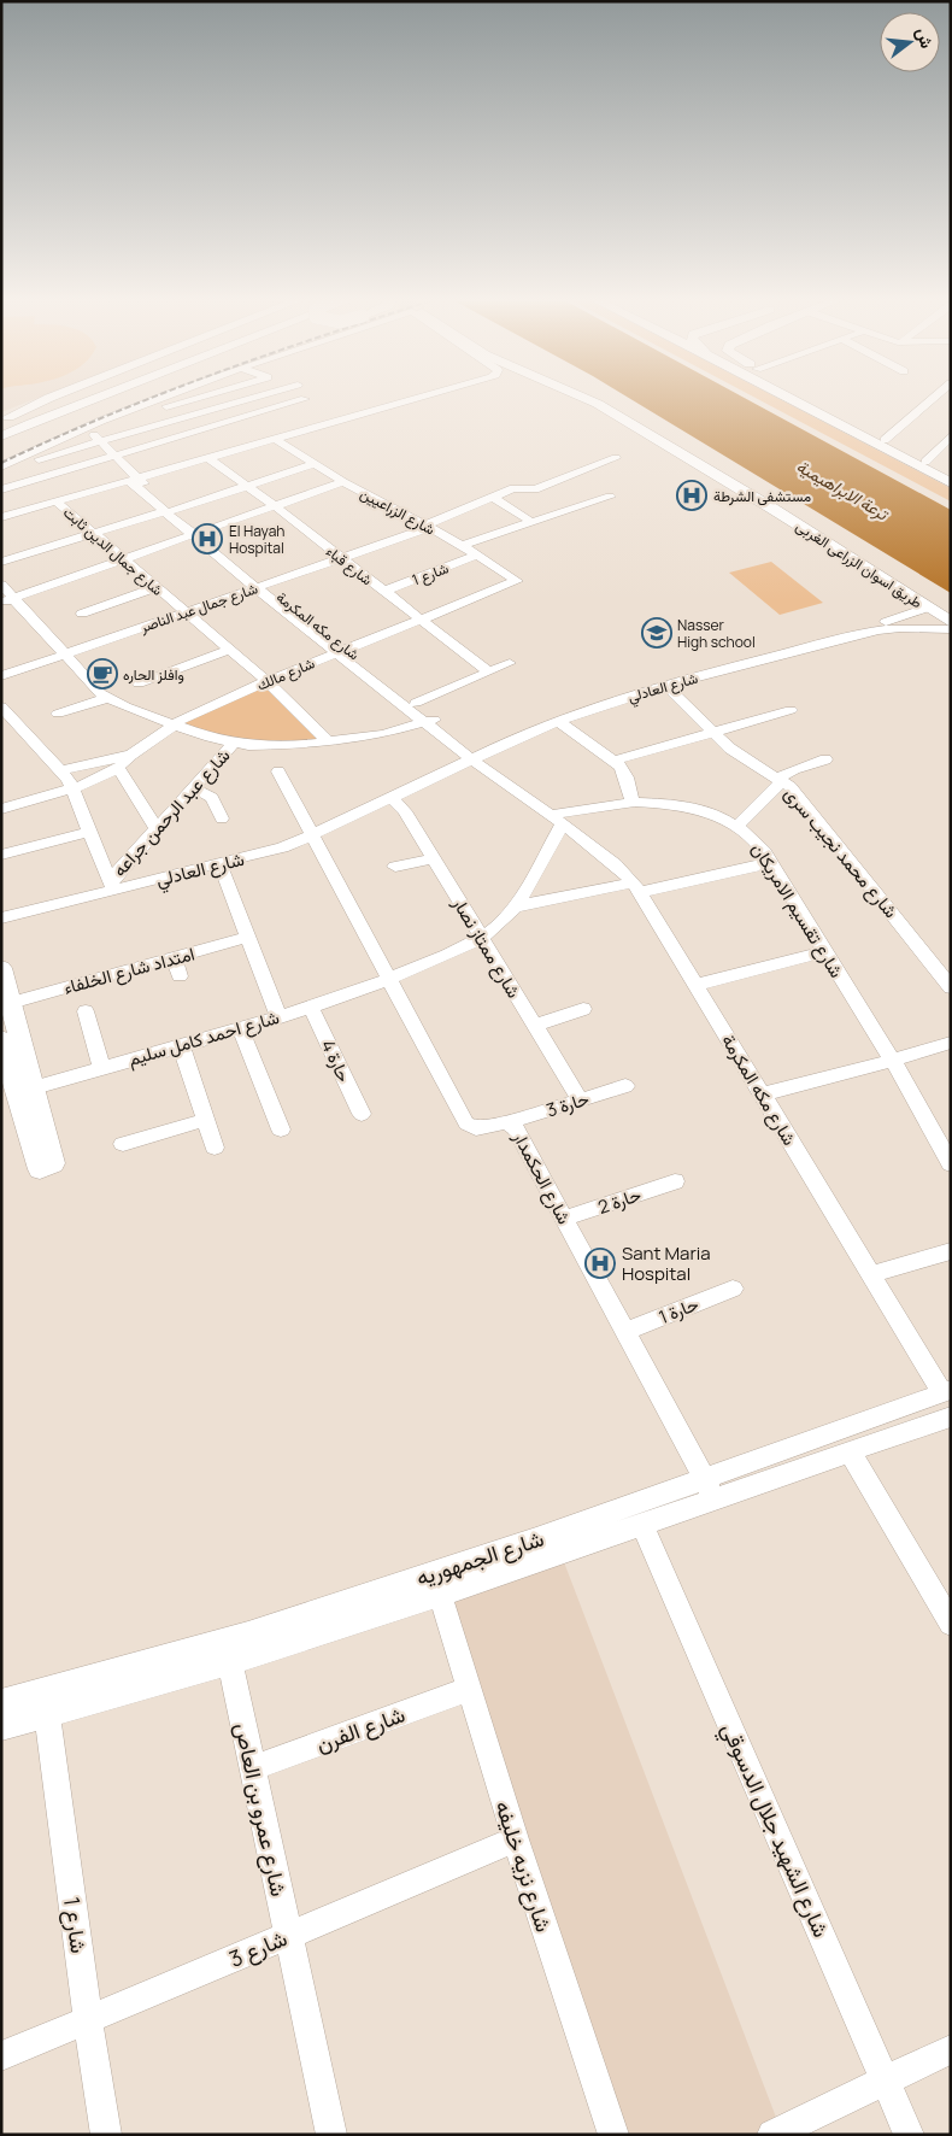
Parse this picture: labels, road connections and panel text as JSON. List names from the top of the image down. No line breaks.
{"streets":{"main road":["طريق اسوان الزراعى الغربى"],"street":["شارع الزراعيين","شارع جمال الدين ثابت","شارع قباء","شارع 1","شارع جمال عبد الناصر","شارع مكه المكرمة","شارع مالك","شارع العادلي","شارع عبد الرحمن جراعه","شارع محمد نجيب سرى","شارع تقسيم الامريكان","شارع ممتاز نصار","امتداد شارع الخلفاء","شارع احمد كامل سليم","حارة 4","حارة 3","شارع الحكمدار","حارة 2","حارة 1","شارع الجمهوريه","شارع الفرن","شارع عمرو بن العاص","شارع الشهيد جلال الدسوقي","شارع نزيه خليفه","شارع 3"]},"crossings":[["شارع الزراعيين","شارع 1"],["شارع الزراعيين","شارع جمال عبد الناصر"],["شارع الزراعيين","شارع مالك"],["شارع جمال الدين ثابت","شارع جمال عبد الناصر"],["شارع جمال الدين ثابت","شارع مالك"],["طريق اسوان الزراعى الغربى","شارع العادلي"],["شارع قباء","شارع 1"],["شارع قباء","شارع جمال عبد الناصر"],["شارع قباء","شارع مالك"],["شارع 1","شارع الجمهوريه"],["شارع 1","شارع 3"],["شارع جمال عبد الناصر","شارع مكه المكرمة"],["شارع مكه المكرمة","شارع مالك"],["شارع مكه المكرمة","شارع العادلي"],["شارع مكه المكرمة","شارع تقسيم الامريكان"],["شارع مكه المكرمة","شارع الجمهوريه"],["شارع العادلي","شارع عبد الرحمن جراعه"],["شارع العادلي","شارع محمد نجيب سرى"],["شارع العادلي","شارع ممتاز نصار"],["شارع العادلي","شارع الحكمدار"],["شارع ممتاز نصار","شارع احمد كامل سليم"],["شارع ممتاز نصار","حارة 3"],["شارع احمد كامل سليم","حارة 4"],["شارع احمد كامل سليم","شارع الحكمدار"],["حارة 3","شارع الحكمدار"],["شارع الحكمدار","حارة 2"],["شارع الحكمدار","حارة 1"],["شارع الحكمدار","شارع الجمهوريه"],["شارع الجمهوريه","شارع عمرو بن العاص"],["شارع الجمهوريه","شارع الشهيد جلال الدسوقي"],["شارع الجمهوريه","شارع نزيه خليفه"],["شارع الفرن","شارع عمرو بن العاص"],["شارع الفرن","شارع نزيه خليفه"],["شارع عمرو بن العاص","شارع 3"],["شارع نزيه خليفه","شارع 3"]],"water":["ترعة الابراهيمية"],"places":{"hospital":["مستشفى الشرطة","El Hayah Hospital","Sant Maria Hospital"],"school or university":["Nasser High school"],"cafe":["وافلز الحاره"]},"north":"right"}
